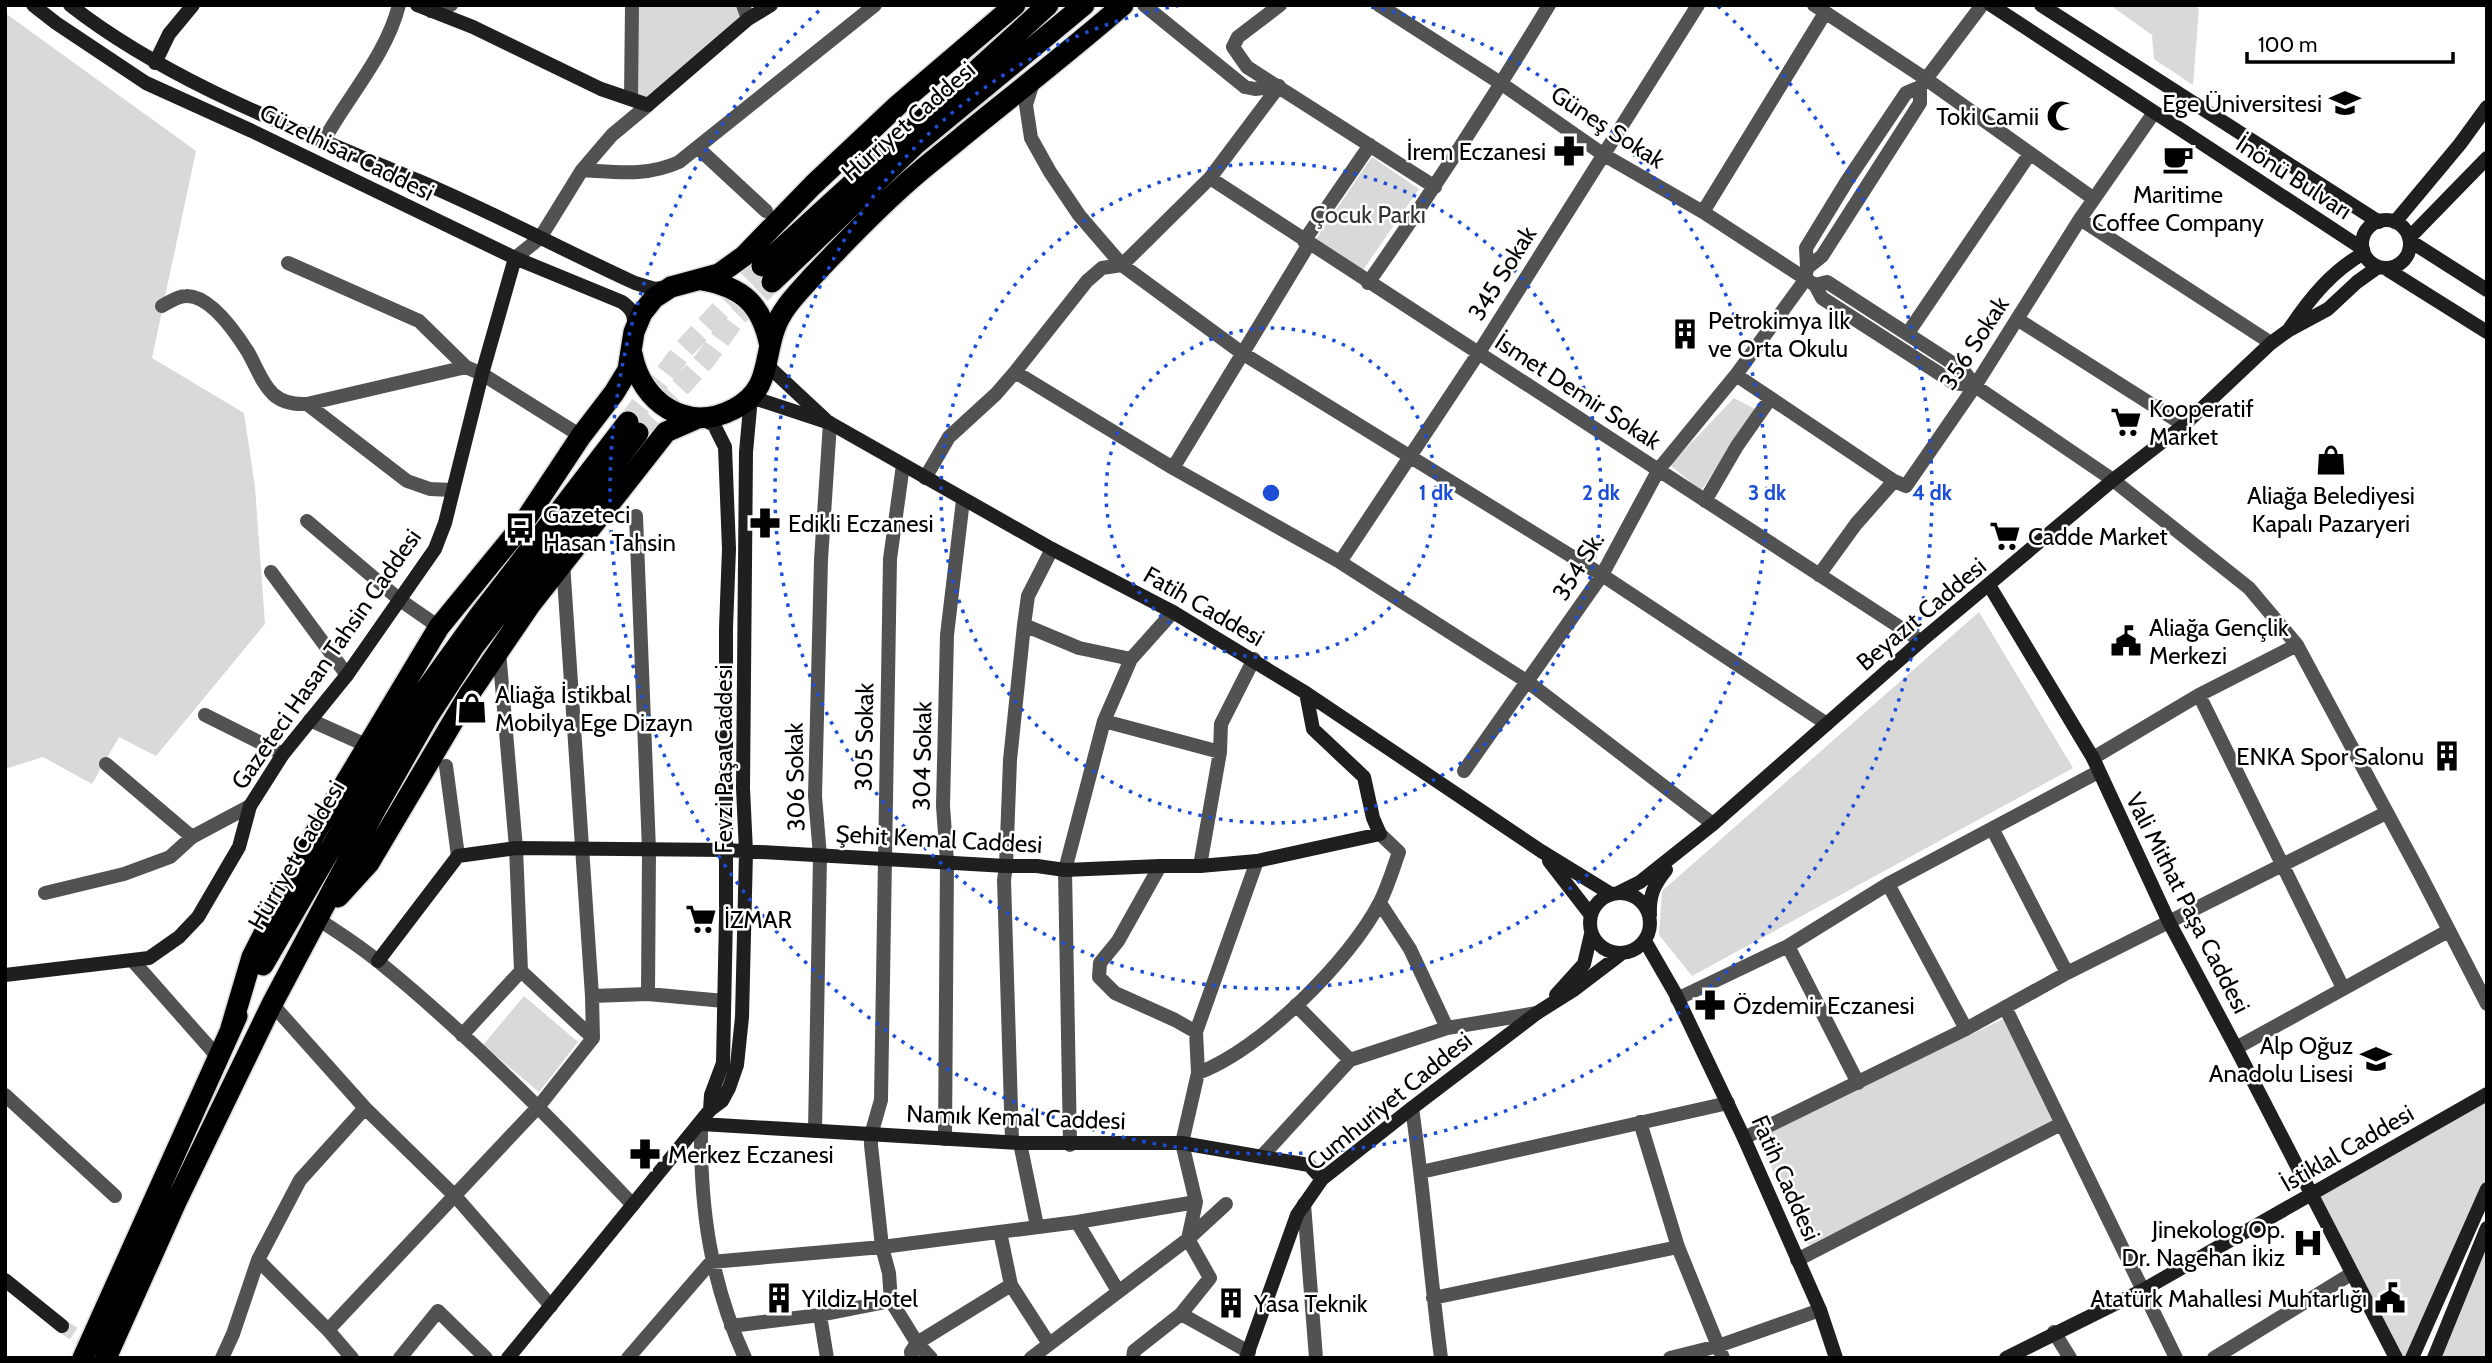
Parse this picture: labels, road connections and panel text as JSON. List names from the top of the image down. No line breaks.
{"streets":{"highway":["Hürriyet Caddesi"],"street":["Güneş Sokak","Güzelhisar Caddesi","İnönü Bulvarı","345 Sokak","356 Sokak","İsmet Demir Sokak","354 Sk.","Fatih Caddesi","Beyazıt Caddesi","Gazeteci Hasan Tahsin Caddesi","305 Sokak","304 Sokak","Fevzi Paşa Caddesi","306 Sokak","Şehit Kemal Caddesi","Vali Mithat Paşa Caddesi","Cumhuriyet Caddesi","Namık Kemal Caddesi","İstiklal Caddesi"]},"crossings":[["Güneş Sokak","345 Sokak"],["Güneş Sokak","356 Sokak"],["Güneş Sokak","354 Sk."],["Güneş Sokak","Beyazıt Caddesi"],["Güzelhisar Caddesi","Fatih Caddesi"],["Güzelhisar Caddesi","Gazeteci Hasan Tahsin Caddesi"],["Güzelhisar Caddesi","Fevzi Paşa Caddesi"],["İnönü Bulvarı","356 Sokak"],["İnönü Bulvarı","Beyazıt Caddesi"],["345 Sokak","İsmet Demir Sokak"],["356 Sokak","İsmet Demir Sokak"],["İsmet Demir Sokak","354 Sk."],["İsmet Demir Sokak","Beyazıt Caddesi"],["Fatih Caddesi","305 Sokak"],["Fatih Caddesi","304 Sokak"],["Fatih Caddesi","Fevzi Paşa Caddesi"],["Fatih Caddesi","306 Sokak"],["Fatih Caddesi","Cumhuriyet Caddesi"],["Beyazıt Caddesi","Vali Mithat Paşa Caddesi"],["305 Sokak","Şehit Kemal Caddesi"],["305 Sokak","Namık Kemal Caddesi"],["304 Sokak","Şehit Kemal Caddesi"],["304 Sokak","Namık Kemal Caddesi"],["Fevzi Paşa Caddesi","Şehit Kemal Caddesi"],["Fevzi Paşa Caddesi","Namık Kemal Caddesi"],["306 Sokak","Şehit Kemal Caddesi"],["306 Sokak","Namık Kemal Caddesi"],["Vali Mithat Paşa Caddesi","İstiklal Caddesi"],["Cumhuriyet Caddesi","Namık Kemal Caddesi"]],"parks":["Çocuk Parkı"],"places":{"school or university":["Ege Üniversitesi","Alp Oğuz Anadolu Lisesi"],"mosque":["Toki Camii"],"pharmacy":["İrem Eczanesi","Edikli Eczanesi","Özdemir Eczanesi","Merkez Eczanesi"],"cafe":["Maritime Coffee Company"],"building":["Petrokimya İlk ve Orta Okulu","ENKA Spor Salonu","Yildiz Hotel","Yasa Teknik"],"supermarket":["Kooperatif Market","Cadde Market","İZMAR"],"shop":["Aliağa Belediyesi Kapalı Pazaryeri","Aliağa İstikbal Mobilya Ege Dizayn"],"bus stop":["Gazeteci Hasan Tahsin"],"public building":["Aliağa Gençlik Merkezi","Atatürk Mahallesi Muhtarlığı"],"hospital":["Jinekolog Op. Dr. Nagehan İkiz"]},"scale_bar":"100 m","rings":["1 dk","2 dk","3 dk","4 dk"]}
